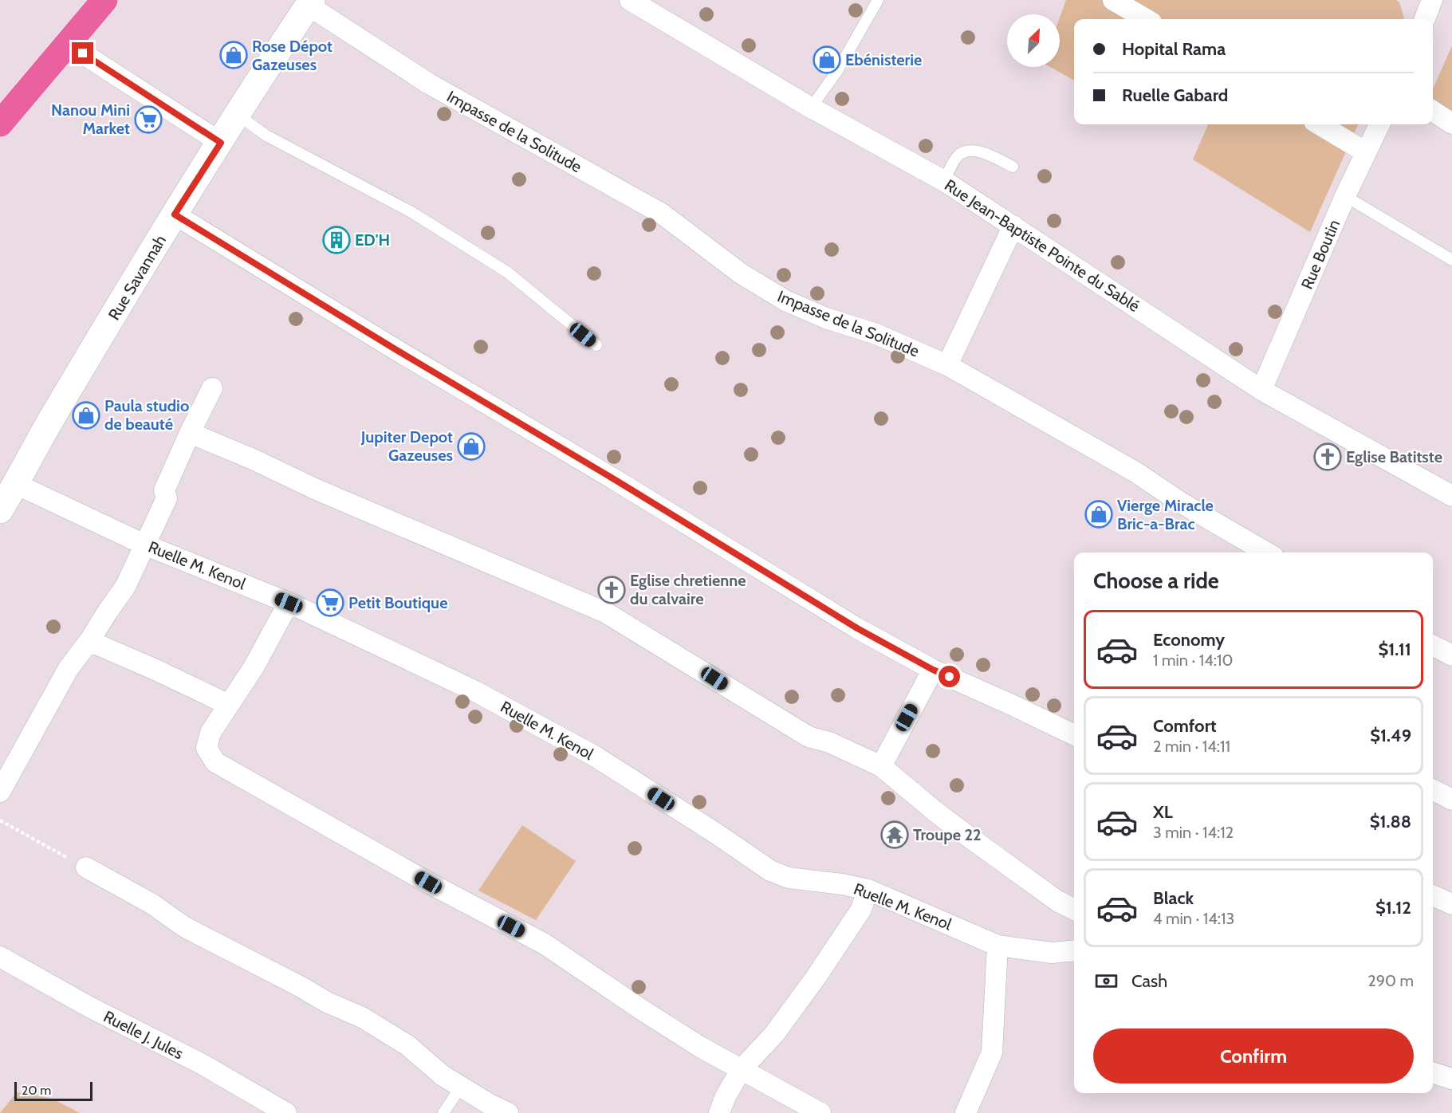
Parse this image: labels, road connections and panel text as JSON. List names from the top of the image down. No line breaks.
{"streets":{"street":["Impasse de la Solitude","Rue Jean-Baptiste Pointe du Sablé","Rue Boutin","Rue Savannah","Ruelle M. Kenol","Ruelle J. Jules"]},"crossings":[["Impasse de la Solitude","Rue Savannah"],["Rue Jean-Baptiste Pointe du Sablé","Rue Boutin"],["Rue Savannah","Ruelle M. Kenol"]],"places":{"shop":["Rose Dépot Gazeuses","Ebénisterie","Paula studio de beauté","Jupiter Depot Gazeuses","Vierge Miracle Bric-a-Brac"],"supermarket":["Nanou Mini Market","Petit Boutique"],"building":["ED'H"],"church":["Eglise Batitste","Eglise chretienne du calvaire"],"temple":["Troupe 22"]},"scale_bar":"20 m","north":"top right","page":{"banner":["Hopital Rama","Ruelle Gabard"],"heading":"Choose a ride","list":[{"name":"Economy","note":"1 min · 14:10","value":"$1.11"},{"name":"Comfort","note":"2 min · 14:11","value":"$1.49"},{"name":"XL","note":"3 min · 14:12","value":"$1.88"},{"name":"Black","note":"4 min · 14:13","value":"$1.12"}],"pay":["Cash","290 m"],"buttons":"Confirm","scale":"20 m"}}
